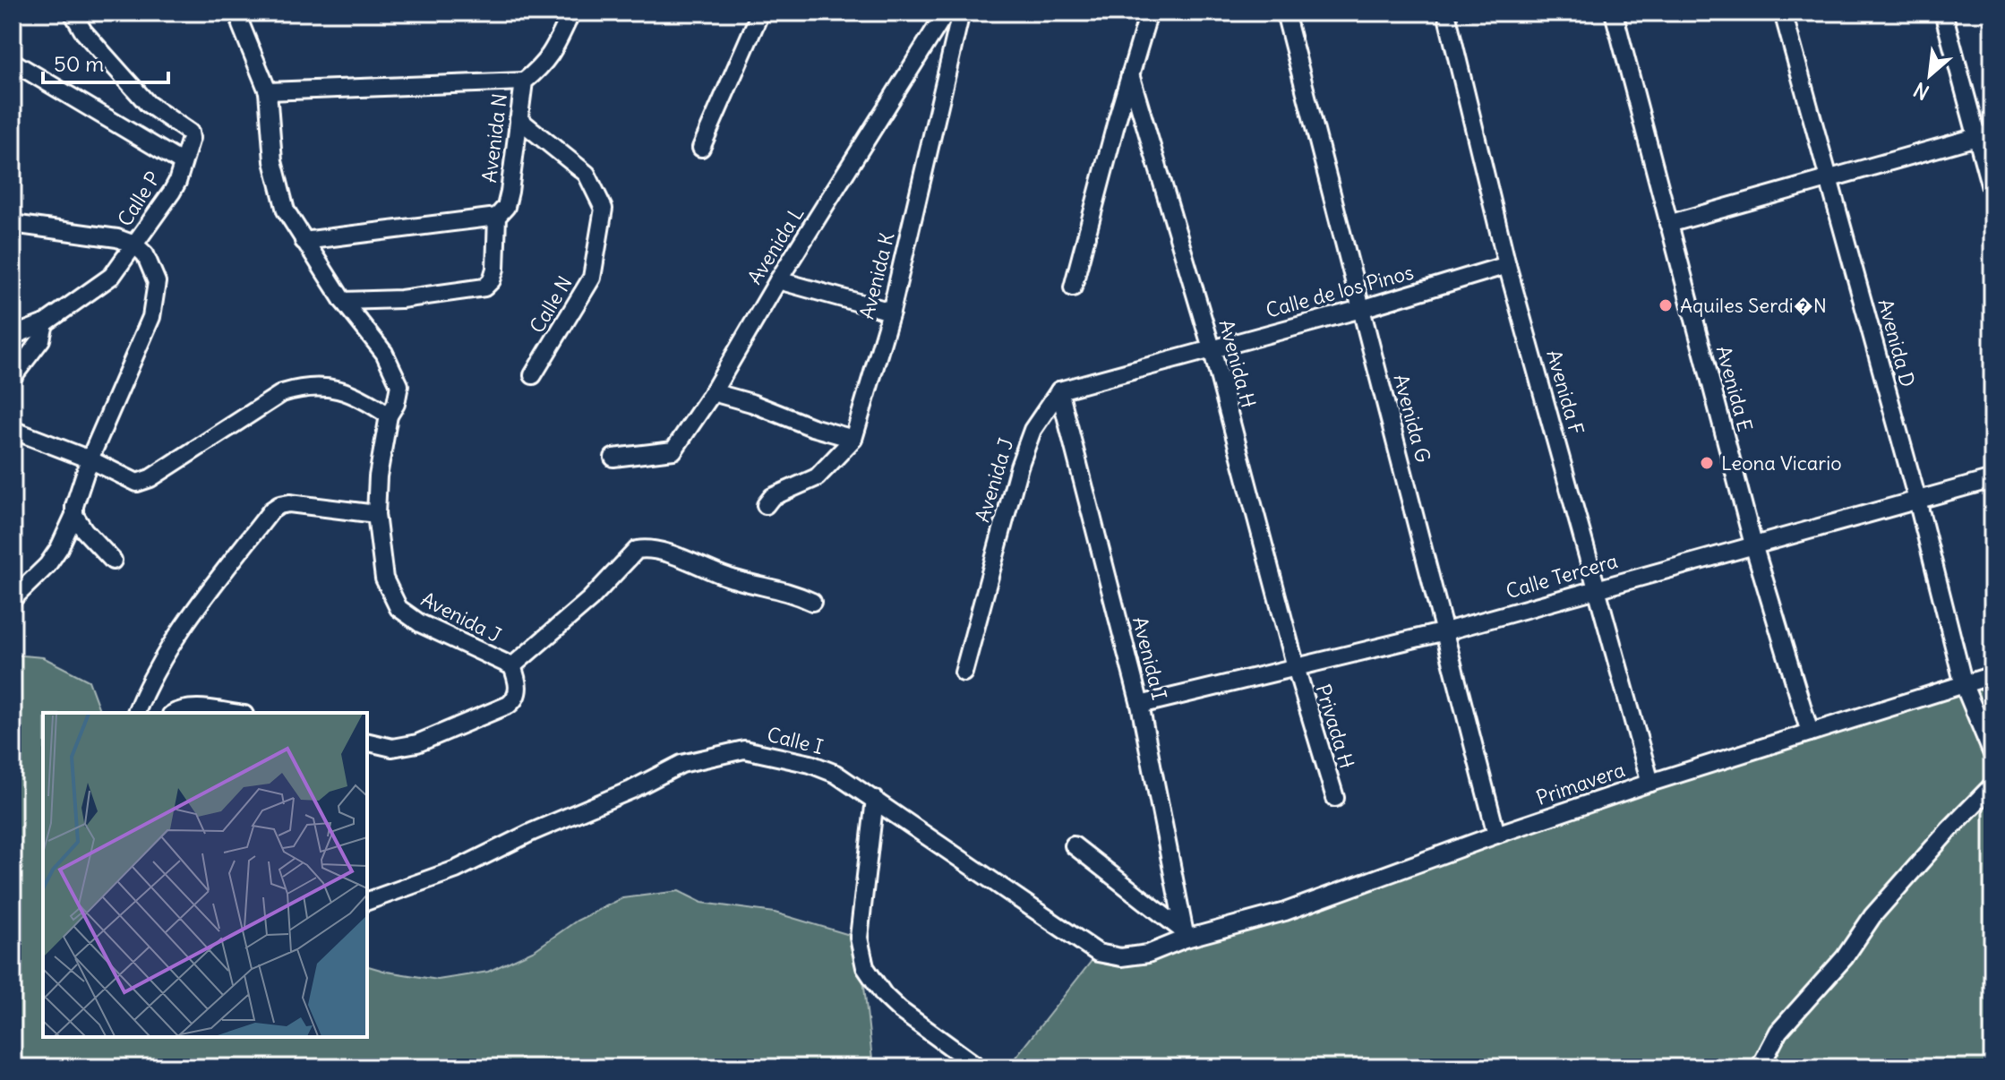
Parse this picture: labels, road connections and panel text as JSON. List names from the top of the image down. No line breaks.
{"streets":{"street":["Avenida N","Calle P","Avenida L","Avenida K","Calle de los Pinos","Calle N","Avenida D","Avenida H","Avenida E","Avenida F","Avenida G","Avenida J","Calle Tercera","Avenida I","Privada H","Calle I","Primavera"]},"crossings":[["Avenida N","Calle N"],["Avenida N","Avenida J"],["Calle de los Pinos","Avenida H"],["Calle de los Pinos","Avenida F"],["Calle de los Pinos","Avenida G"],["Calle de los Pinos","Avenida J"],["Calle de los Pinos","Avenida I"],["Avenida D","Calle Tercera"],["Avenida D","Primavera"],["Avenida H","Calle Tercera"],["Avenida H","Privada H"],["Avenida E","Calle Tercera"],["Avenida E","Primavera"],["Avenida F","Calle Tercera"],["Avenida F","Primavera"],["Avenida G","Calle Tercera"],["Avenida G","Primavera"],["Avenida J","Avenida I"],["Calle Tercera","Avenida I"],["Calle Tercera","Privada H"],["Avenida I","Calle I"],["Avenida I","Primavera"],["Calle I","Primavera"]],"places":["Aquiles Serdi�N","Leona Vicario"],"scale_bar":"50 m","north":"bottom left"}
